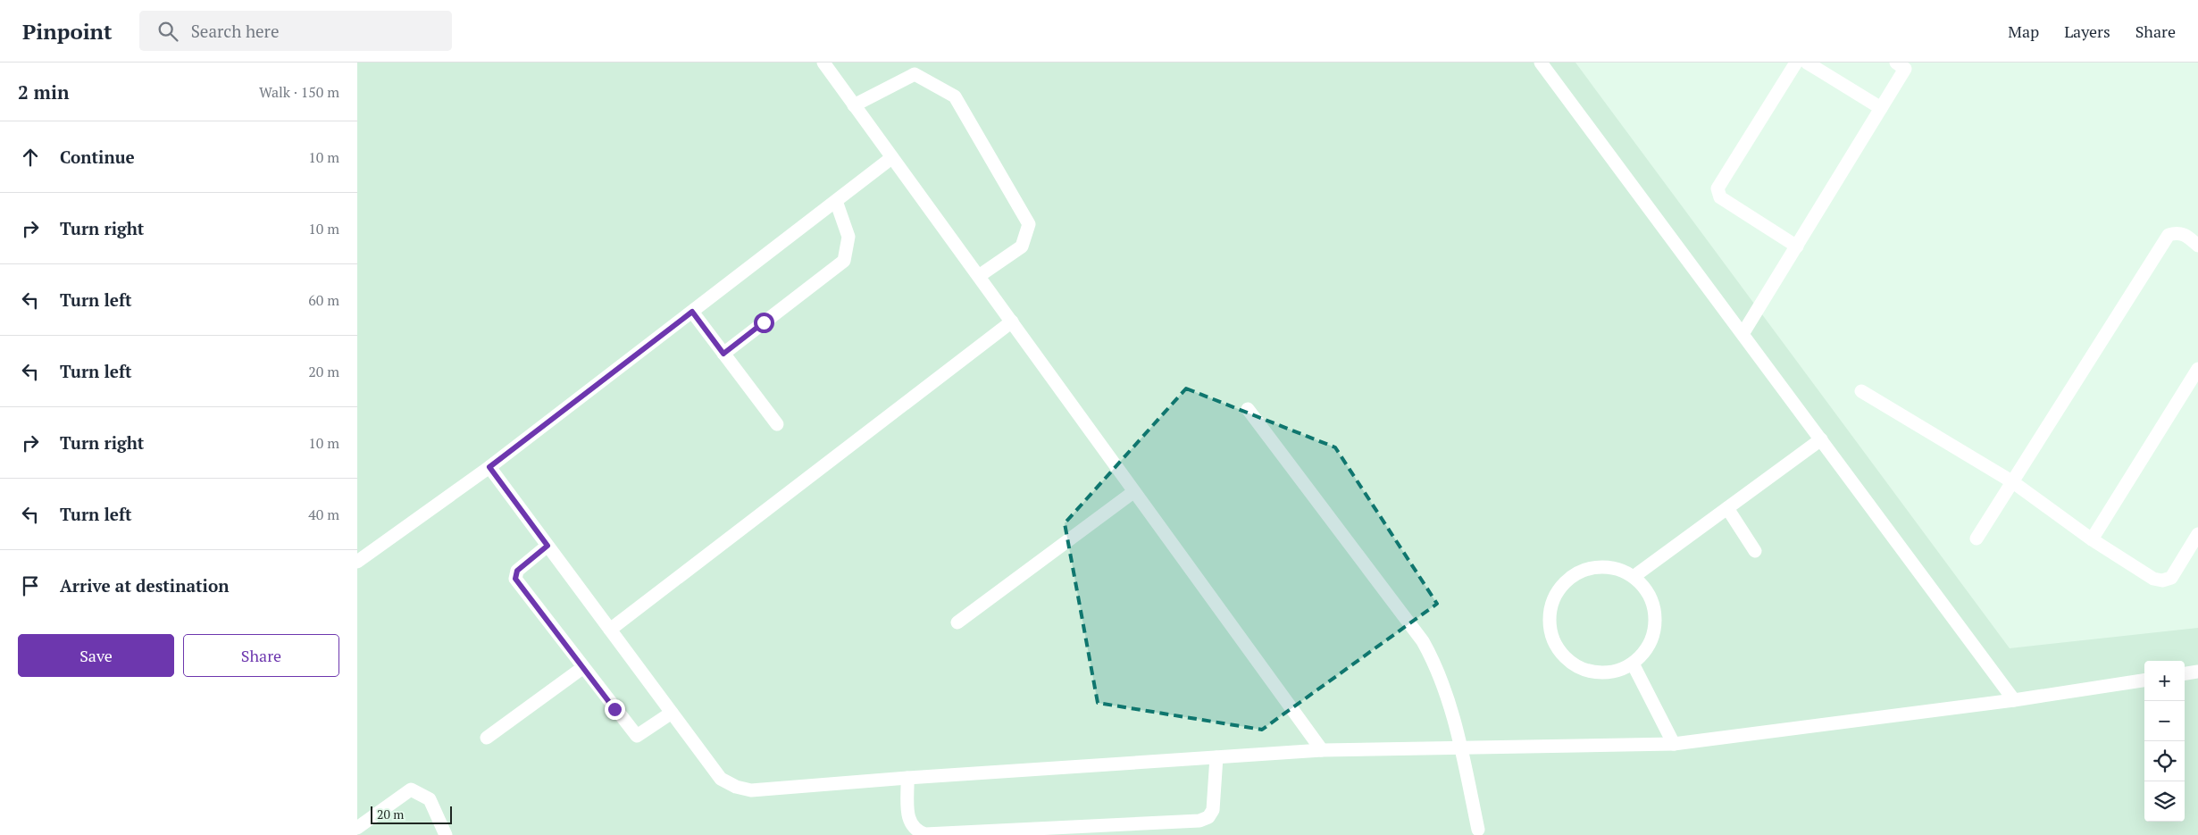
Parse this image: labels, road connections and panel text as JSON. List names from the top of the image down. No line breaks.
{"scale_bar":"20 m","page":{"header":"Pinpoint","search":"Search here","nav":["Map","Layers","Share"],"heading":["2 min","Walk · 150 m"],"list":[["Continue","10 m"],["Turn right","10 m"],["Turn left","60 m"],["Turn left","20 m"],["Turn right","10 m"],["Turn left","40 m"],"Arrive at destination"],"buttons":["Save","Share"],"map_buttons":["+","−"],"scale":"20 m"}}
